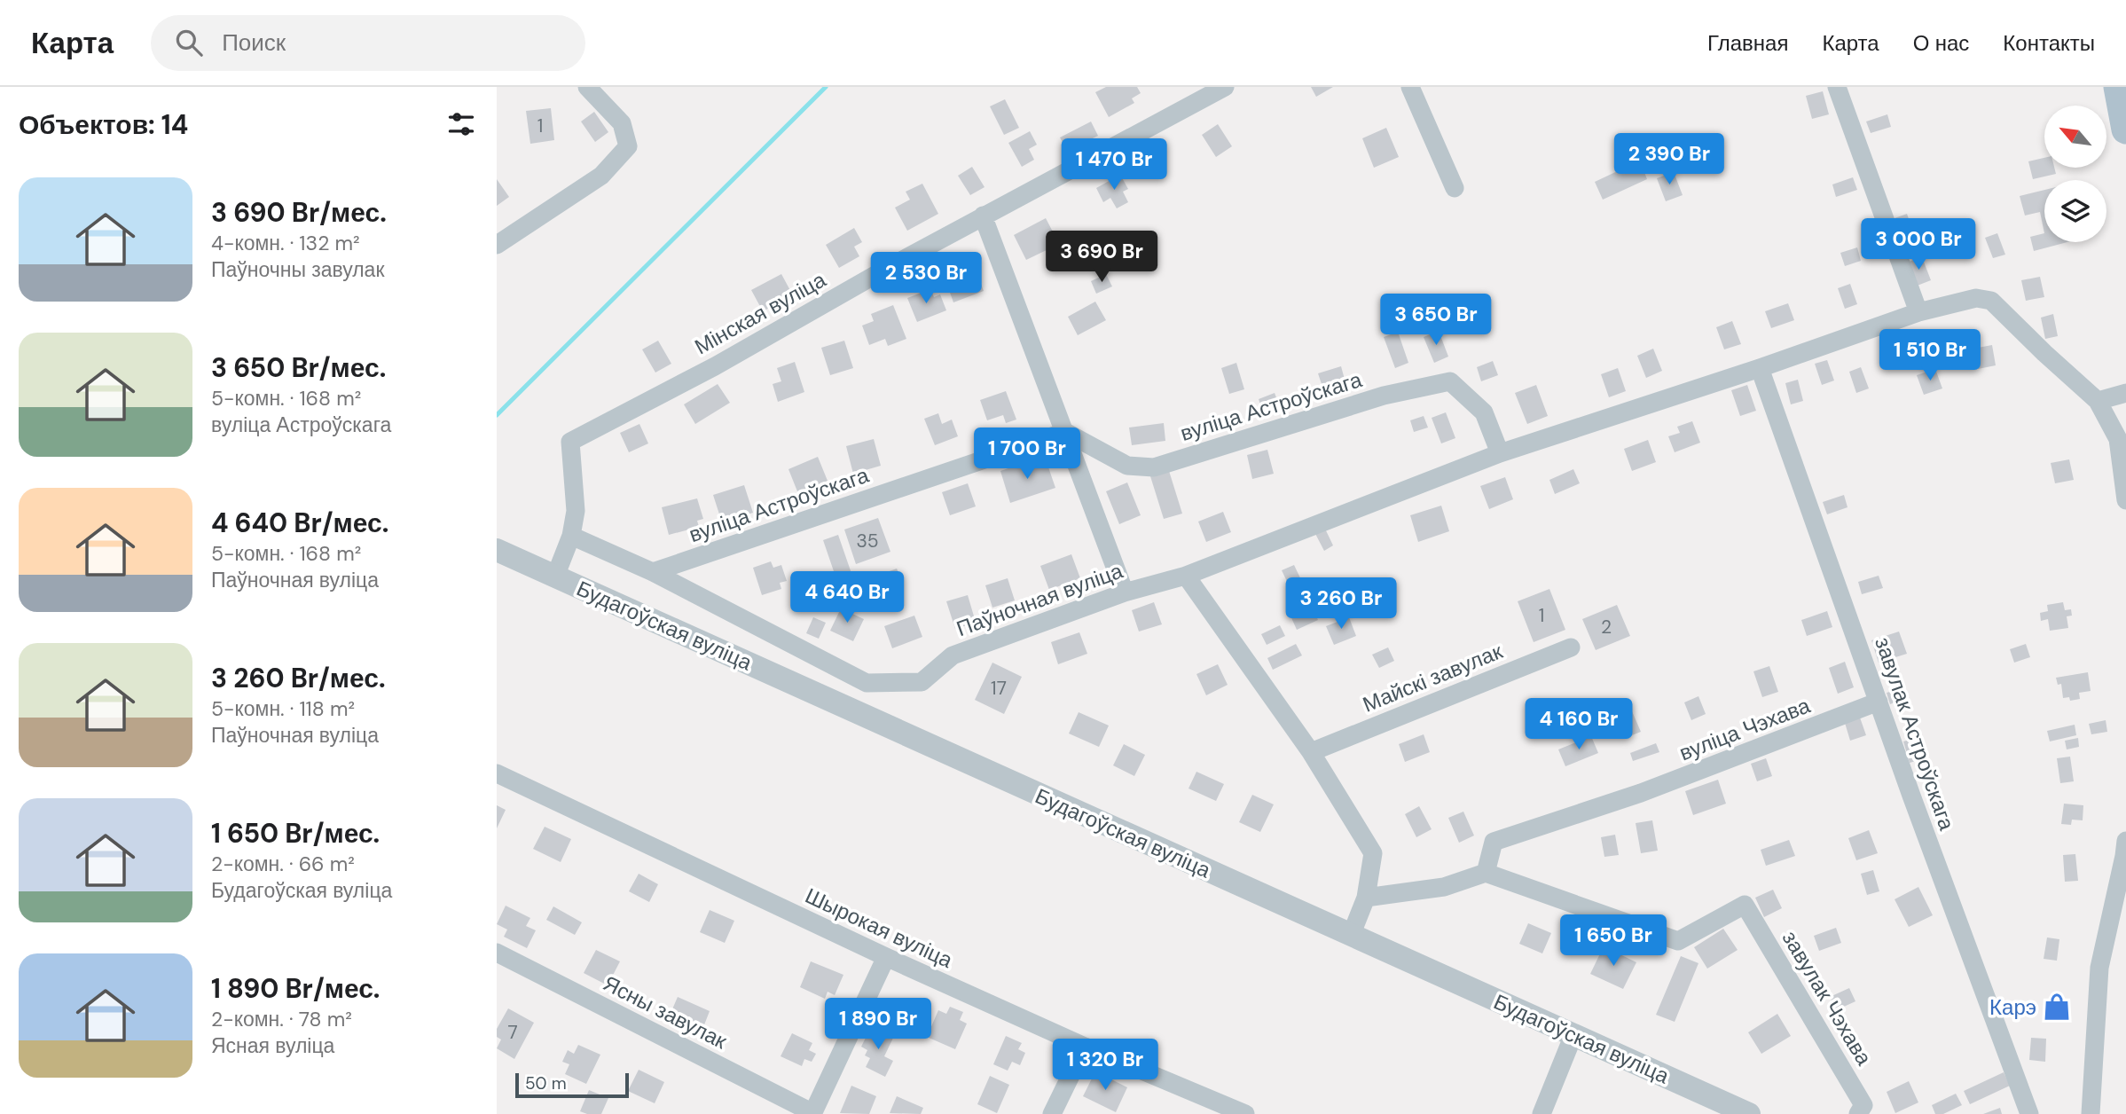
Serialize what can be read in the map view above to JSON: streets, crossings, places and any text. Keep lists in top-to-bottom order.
{
  "streets": {
    "street": [
      "Мінская вуліца",
      "вуліца Астроўскага",
      "Паўночная вуліца",
      "Будагоўская вуліца",
      "Майскі завулак",
      "вуліца Чэхава",
      "завулак Астроўскага",
      "Шырокая вуліца",
      "завулак Чэхава",
      "Ясны завулак"
    ]
  },
  "crossings": [
    ["Мінская вуліца", "Паўночная вуліца"],
    ["Мінская вуліца", "Будагоўская вуліца"],
    ["вуліца Астроўскага", "Паўночная вуліца"],
    ["вуліца Чэхава", "завулак Астроўскага"],
    ["вуліца Чэхава", "завулак Чэхава"]
  ],
  "places": {
    "shop": ["Карэ"]
  },
  "house_numbers": [
    "1",
    "35",
    "1",
    "2",
    "17",
    "7"
  ],
  "scale_bar": "50 m",
  "north": "top left",
  "page": {
    "header": "Карта",
    "search": "Поиск",
    "nav": [
      "Главная",
      "Карта",
      "О нас",
      "Контакты"
    ],
    "heading": "Объектов: 14",
    "price": [
      "2 390 Br",
      "1 470 Br",
      "3 000 Br",
      "3 690 Br",
      "2 530 Br",
      "3 650 Br",
      "1 510 Br",
      "1 700 Br",
      "4 640 Br",
      "3 260 Br",
      "4 160 Br",
      "1 650 Br",
      "1 890 Br",
      "1 320 Br"
    ],
    "list": [
      {
        "name": "3 690 Br/мес.",
        "note": "4-комн. · 132 m² · Паўночны завулак"
      },
      {
        "name": "3 650 Br/мес.",
        "note": "5-комн. · 168 m² · вуліца Астроўскага"
      },
      {
        "name": "4 640 Br/мес.",
        "note": "5-комн. · 168 m² · Паўночная вуліца"
      },
      {
        "name": "3 260 Br/мес.",
        "note": "5-комн. · 118 m² · Паўночная вуліца"
      },
      {
        "name": "1 650 Br/мес.",
        "note": "2-комн. · 66 m² · Будагоўская вуліца"
      },
      {
        "name": "1 890 Br/мес.",
        "note": "2-комн. · 78 m² · Ясная вуліца"
      }
    ],
    "scale": "50 m"
  }
}
